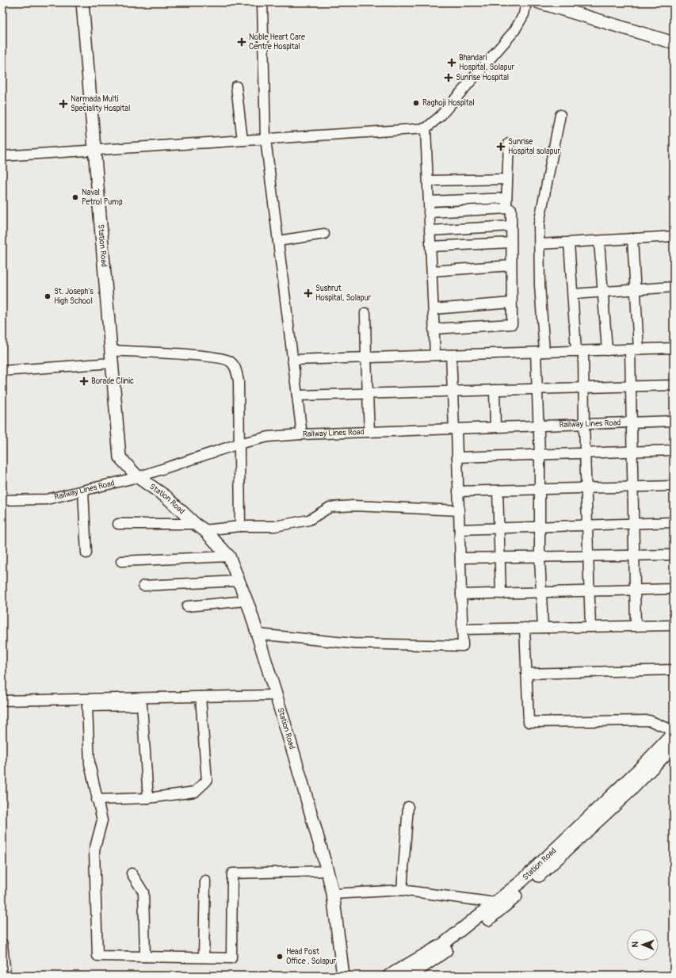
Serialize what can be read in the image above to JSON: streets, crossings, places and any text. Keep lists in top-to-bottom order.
{
  "streets": {
    "main road": ["Station Road"],
    "street": ["Railway Lines Road"]
  },
  "crossings": [
    ["Station Road", "Railway Lines Road"]
  ],
  "places": {
    "health": [
      "Noble Heart Care Centre Hospital",
      "Bhandari Hospital, Solapur",
      "Sunrise Hospital",
      "Narmada Multi Speciality Hospital",
      "Sunrise Hospital solapur",
      "Sushrut Hospital, Solapur",
      "Borade Clinic"
    ],
    "other": [
      "Raghoji Hospital",
      "Naval Petrol Pump",
      "St. Joseph's High School",
      "Head Post Office , Solapur"
    ]
  },
  "north": "left"
}
